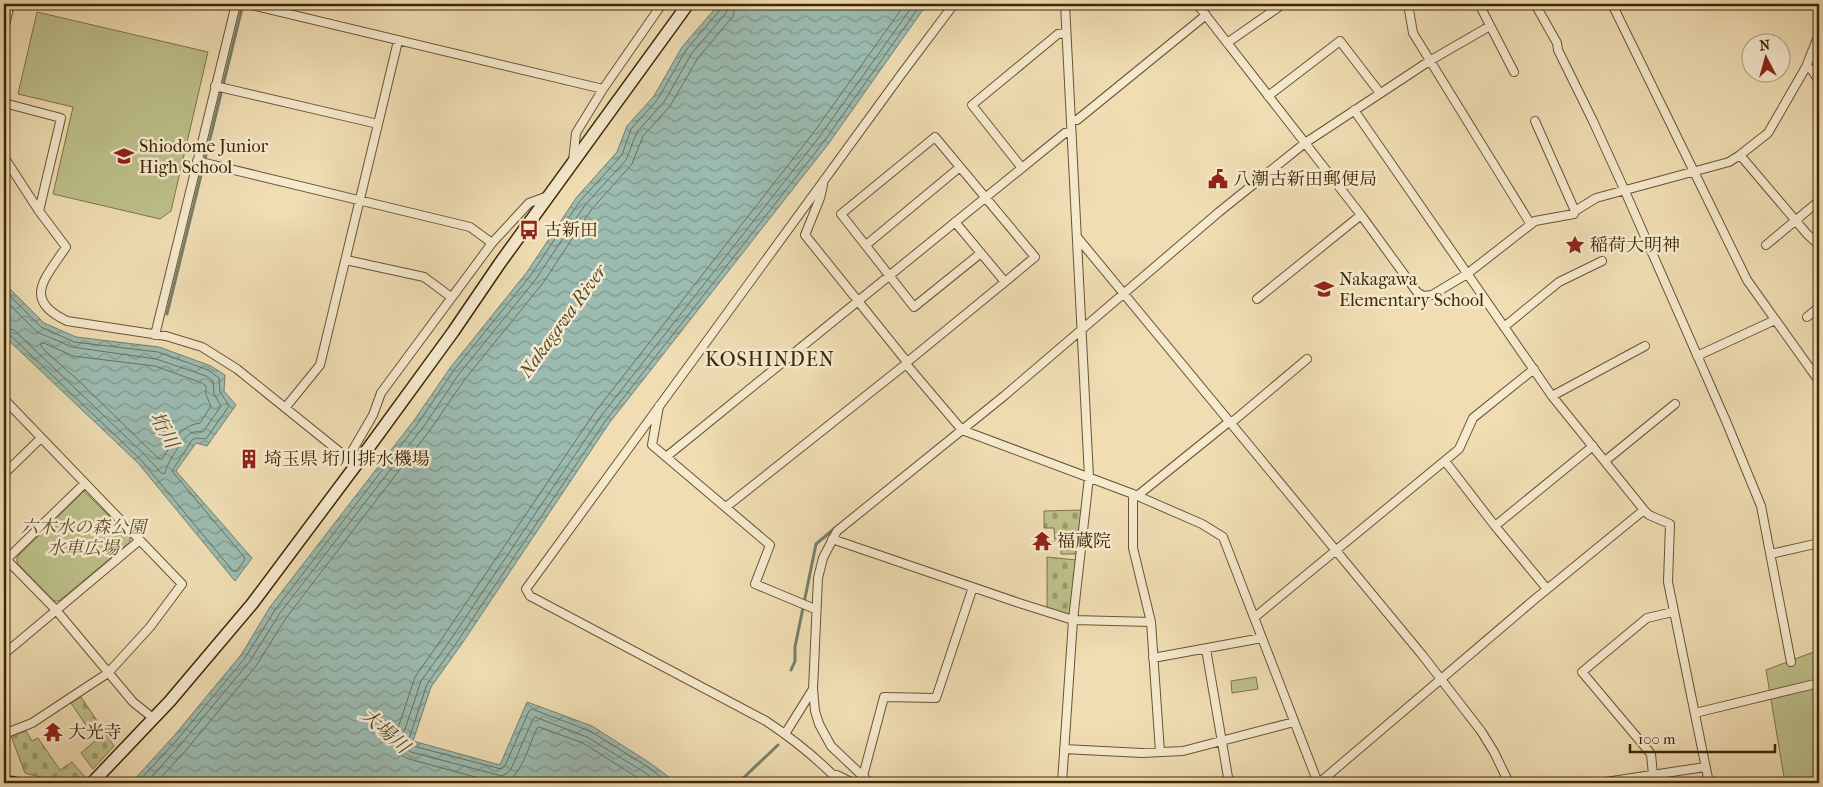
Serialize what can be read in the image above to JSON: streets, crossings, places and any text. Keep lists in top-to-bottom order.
{
  "districts": ["KOSHINDEN"],
  "water": ["Nakagawa River", "垳川", "大場川"],
  "parks": ["六木水の森公園 水車広場"],
  "places": {
    "school or university": ["Shiodome Junior High School", "Nakagawa Elementary School"],
    "public building": ["八潮古新田郵便局"],
    "bus stop": ["古新田"],
    "place": ["稲荷大明神"],
    "building": ["埼玉県 垳川排水機場"],
    "temple": ["福蔵院", "大光寺"]
  },
  "scale_bar": "100 m",
  "north": "top"
}
